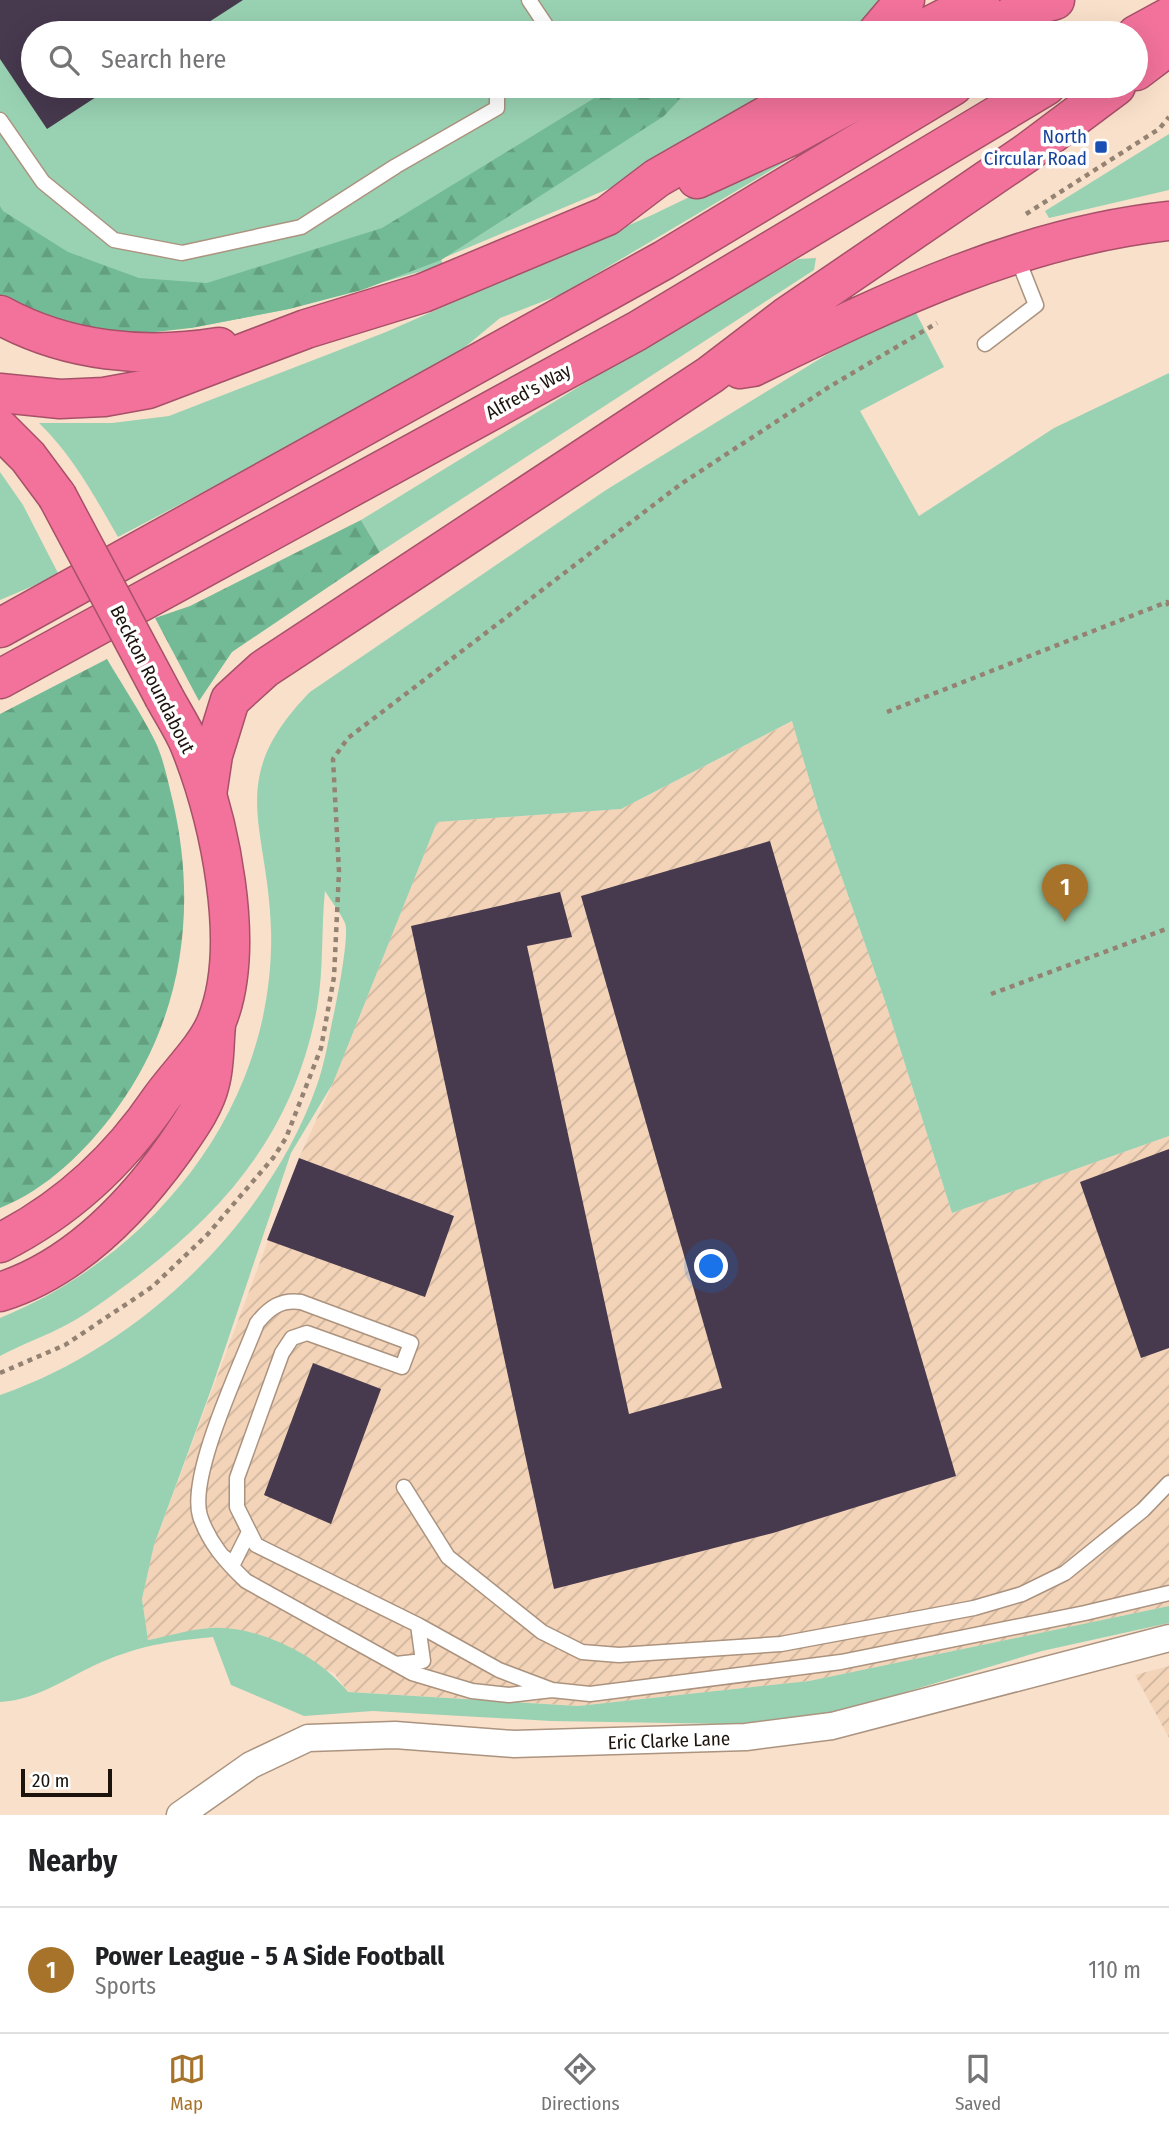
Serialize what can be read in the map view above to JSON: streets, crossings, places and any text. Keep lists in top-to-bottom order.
{
  "streets": {
    "highway": ["Alfred's Way", "Beckton Roundabout"],
    "street": ["Eric Clarke Lane"]
  },
  "places": {
    "transit": ["North Circular Road"]
  },
  "scale_bar": "20 m",
  "page": {
    "search": "Search here",
    "pins": "1",
    "scale": "20 m",
    "heading": "Nearby",
    "list": [
      {
        "mark": "1",
        "name": "Power League - 5 A Side Football",
        "note": "Sports",
        "value": "110 m"
      }
    ],
    "nav": ["Map", "Directions", "Saved"]
  }
}
